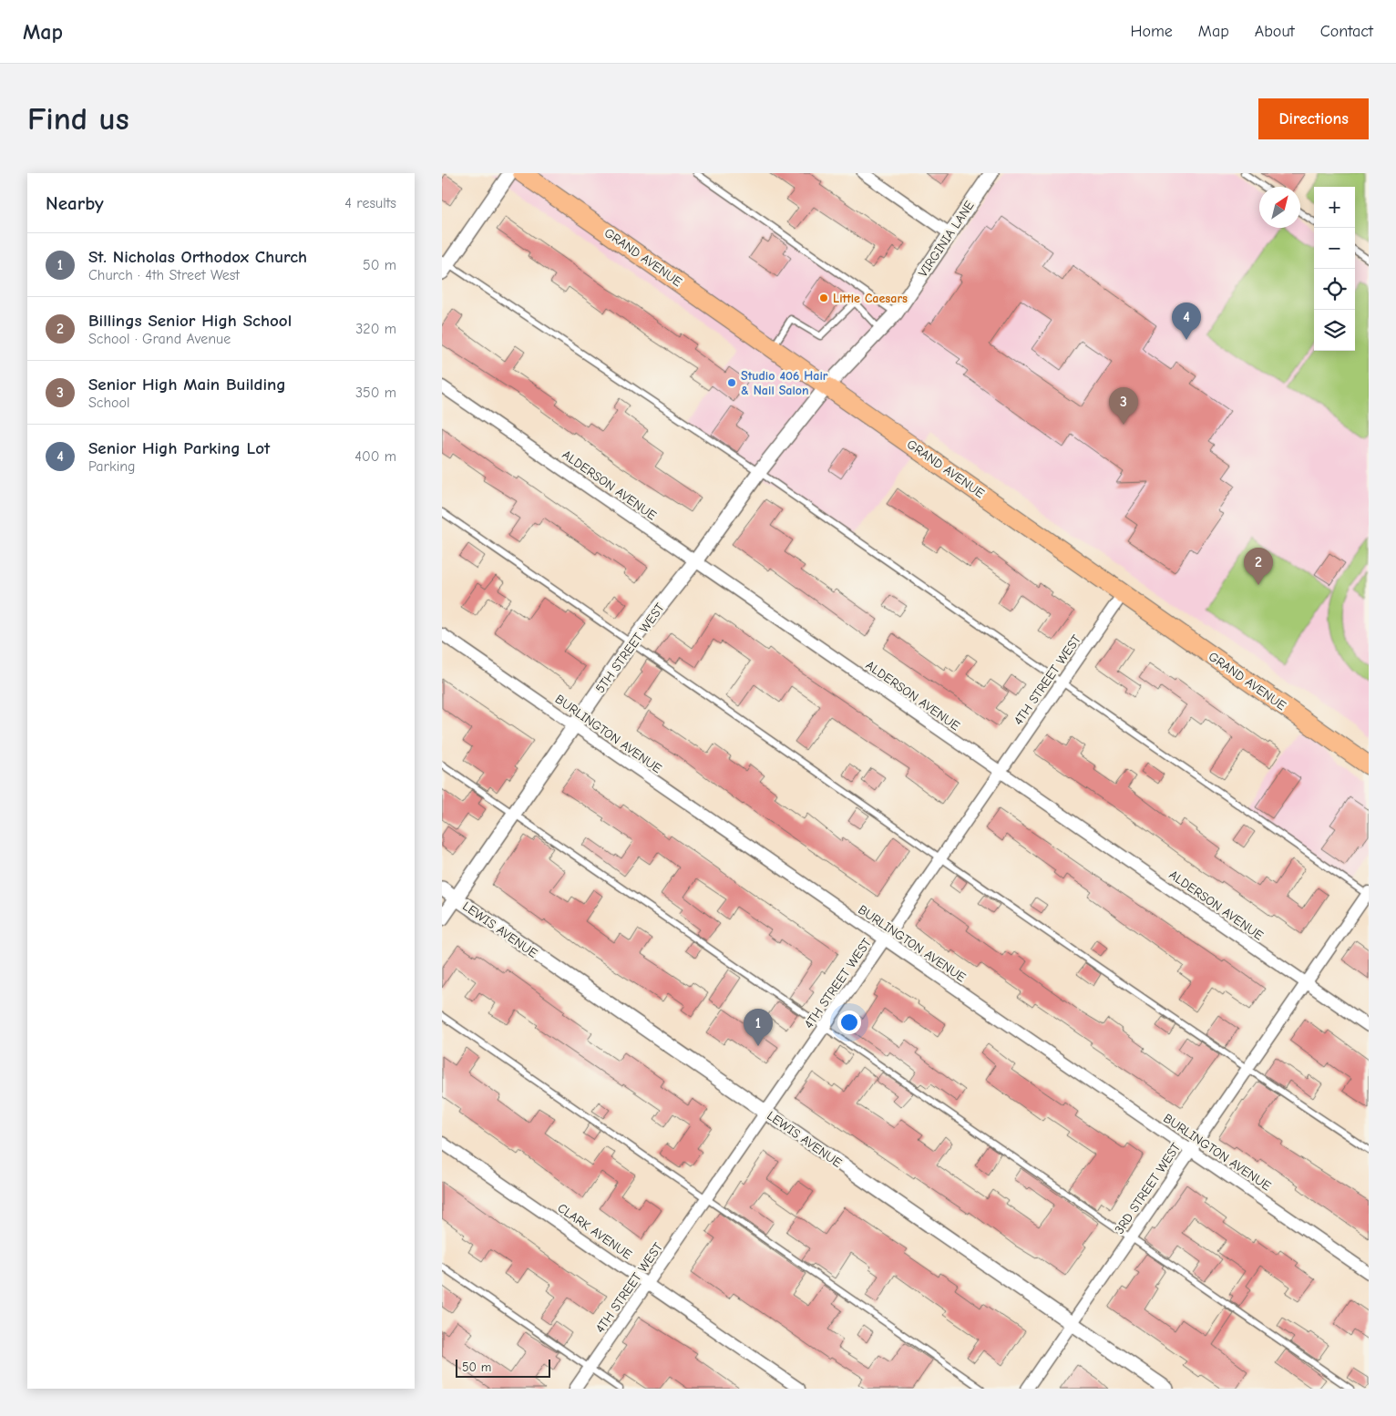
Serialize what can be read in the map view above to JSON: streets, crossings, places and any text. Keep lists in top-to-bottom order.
{
  "streets": {
    "main road": ["GRAND AVENUE"],
    "street": [
      "VIRGINIA LANE",
      "ALDERSON AVENUE",
      "5TH STREET WEST",
      "4TH STREET WEST",
      "BURLINGTON AVENUE",
      "LEWIS AVENUE",
      "3RD STREET WEST",
      "CLARK AVENUE"
    ]
  },
  "crossings": [
    ["VIRGINIA LANE", "GRAND AVENUE"],
    ["VIRGINIA LANE", "5TH STREET WEST"],
    ["GRAND AVENUE", "5TH STREET WEST"],
    ["GRAND AVENUE", "4TH STREET WEST"],
    ["ALDERSON AVENUE", "5TH STREET WEST"],
    ["ALDERSON AVENUE", "4TH STREET WEST"],
    ["ALDERSON AVENUE", "3RD STREET WEST"],
    ["5TH STREET WEST", "BURLINGTON AVENUE"],
    ["5TH STREET WEST", "LEWIS AVENUE"],
    ["4TH STREET WEST", "BURLINGTON AVENUE"],
    ["4TH STREET WEST", "LEWIS AVENUE"],
    ["4TH STREET WEST", "CLARK AVENUE"],
    ["BURLINGTON AVENUE", "3RD STREET WEST"],
    ["LEWIS AVENUE", "3RD STREET WEST"]
  ],
  "places": ["Little Caesars", "Studio 406 Hair & Nail Salon"],
  "scale_bar": "50 m",
  "north": "top right",
  "page": {
    "header": "Map",
    "nav": [
      "Home",
      "Map",
      "About",
      "Contact"
    ],
    "buttons": "Directions",
    "title": "Find us",
    "heading": ["Nearby", "4 results"],
    "map_buttons": ["+", "−"],
    "list": [
      {
        "mark": "1",
        "name": "St. Nicholas Orthodox Church",
        "note": "Church · 4th Street West",
        "value": "50 m"
      },
      {
        "mark": "2",
        "name": "Billings Senior High School",
        "note": "School · Grand Avenue",
        "value": "320 m"
      },
      {
        "mark": "3",
        "name": "Senior High Main Building",
        "note": "School",
        "value": "350 m"
      },
      {
        "mark": "4",
        "name": "Senior High Parking Lot",
        "note": "Parking",
        "value": "400 m"
      }
    ],
    "pins": [
      "4",
      "3",
      "2",
      "1"
    ],
    "scale": "50 m"
  }
}
